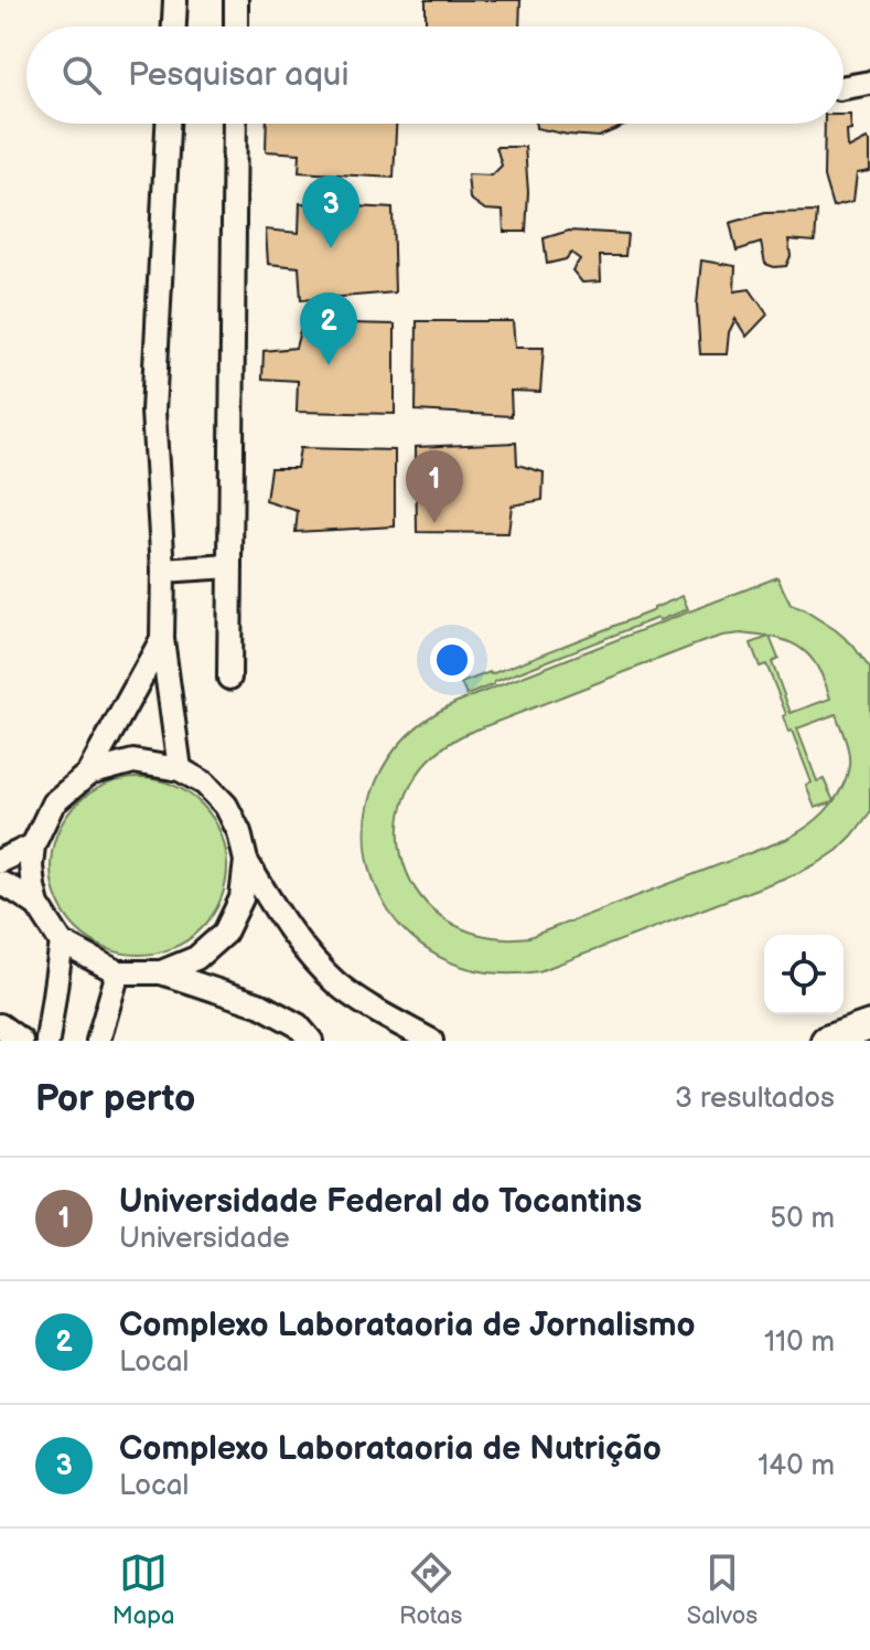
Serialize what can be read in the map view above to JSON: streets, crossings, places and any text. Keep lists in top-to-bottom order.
{
  "page": {
    "search": "Pesquisar aqui",
    "pins": ["3", "2", "1"],
    "heading": ["Por perto", "3 resultados"],
    "list": [
      {
        "mark": "1",
        "name": "Universidade Federal do Tocantins",
        "note": "Universidade",
        "value": "50 m"
      },
      {
        "mark": "2",
        "name": "Complexo Laborataoria de Jornalismo",
        "note": "Local",
        "value": "110 m"
      },
      {
        "mark": "3",
        "name": "Complexo Laborataoria de Nutrição",
        "note": "Local",
        "value": "140 m"
      }
    ],
    "nav": ["Mapa", "Rotas", "Salvos"]
  }
}
